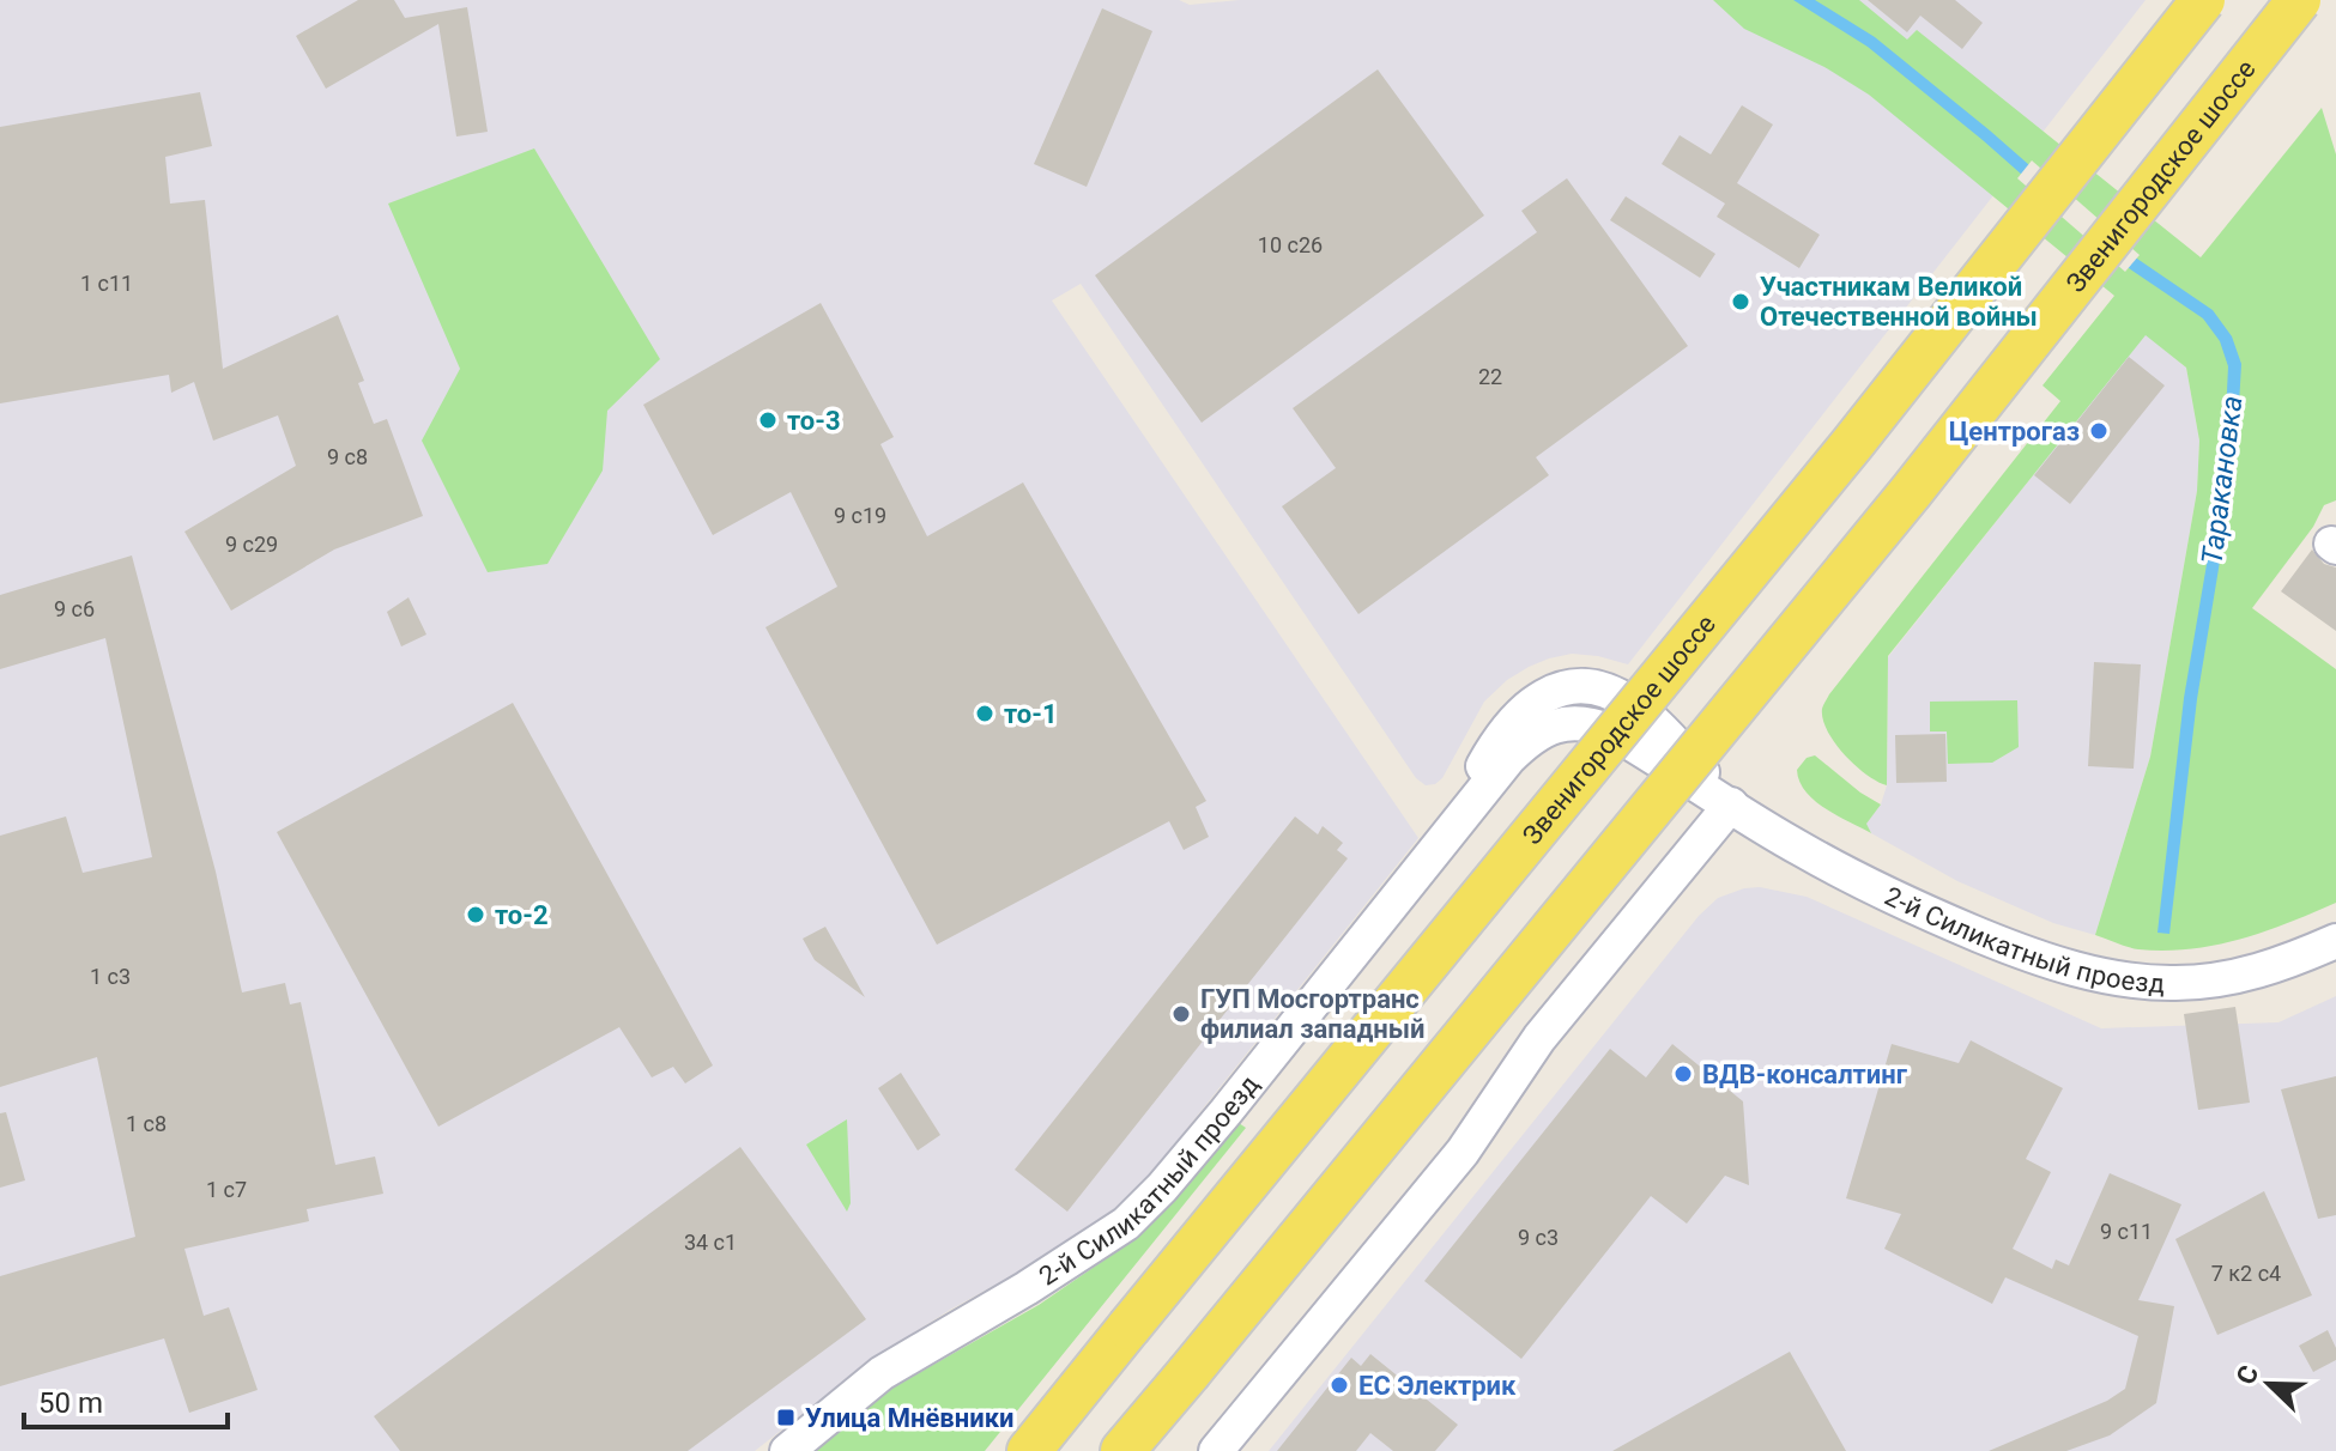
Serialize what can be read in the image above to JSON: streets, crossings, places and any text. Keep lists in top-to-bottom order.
{
  "streets": {
    "main road": ["Звенигородское шоссе"],
    "street": ["2-й Силикатный проезд"]
  },
  "water": ["Таракановка"],
  "places": {
    "other": [
      "Участникам Великой Отечественной войны",
      "то-3",
      "Центрогаз",
      "то-1",
      "то-2",
      "ГУП Мосгортранс филиал западный",
      "ВДВ-консалтинг",
      "ЕС Электрик"
    ],
    "transit": ["Улица Мнёвники"]
  },
  "house_numbers": [
    "10 с26",
    "1 с11",
    "22",
    "9 с8",
    "9 с19",
    "9 с29",
    "9 с6",
    "1 с3",
    "1 с8",
    "1 с7",
    "9 с11",
    "9 с3",
    "34 с1",
    "7 к2 с4"
  ],
  "scale_bar": "50 m",
  "north": "top left"
}
